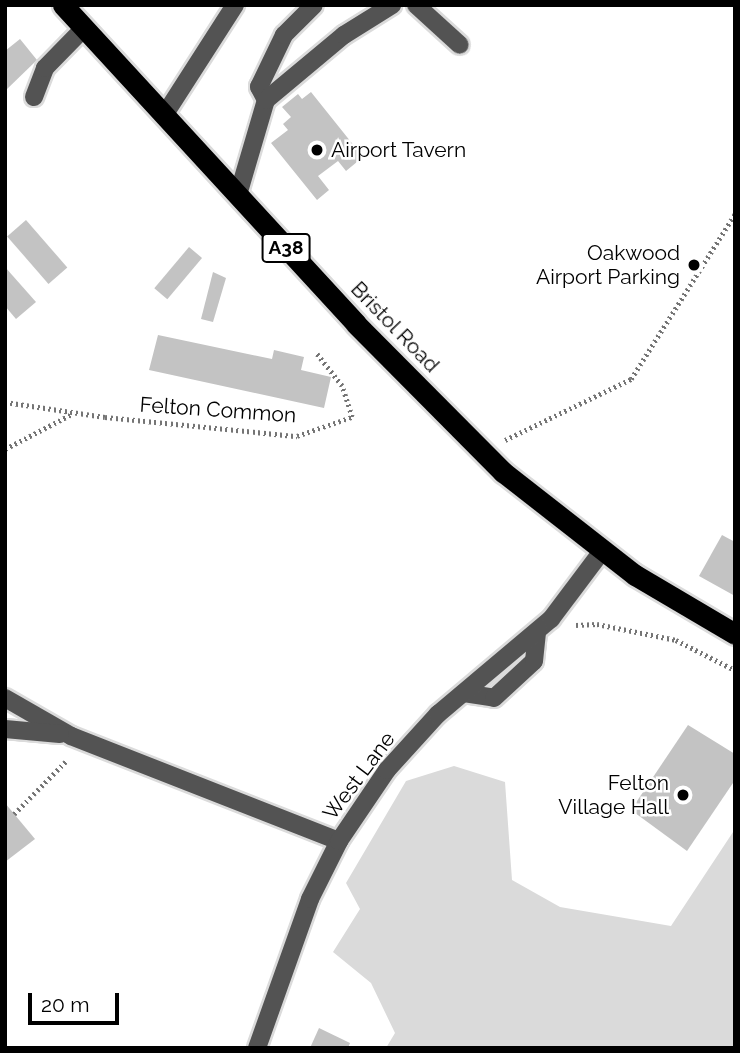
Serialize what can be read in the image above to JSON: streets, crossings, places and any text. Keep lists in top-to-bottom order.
{
  "streets": {
    "highway": ["A38", "Bristol Road"],
    "street": ["West Lane"],
    "path": ["Felton Common"]
  },
  "crossings": [
    ["Bristol Road", "West Lane"]
  ],
  "places": ["Airport Tavern", "Oakwood Airport Parking", "Felton Village Hall"],
  "scale_bar": "20 m"
}
